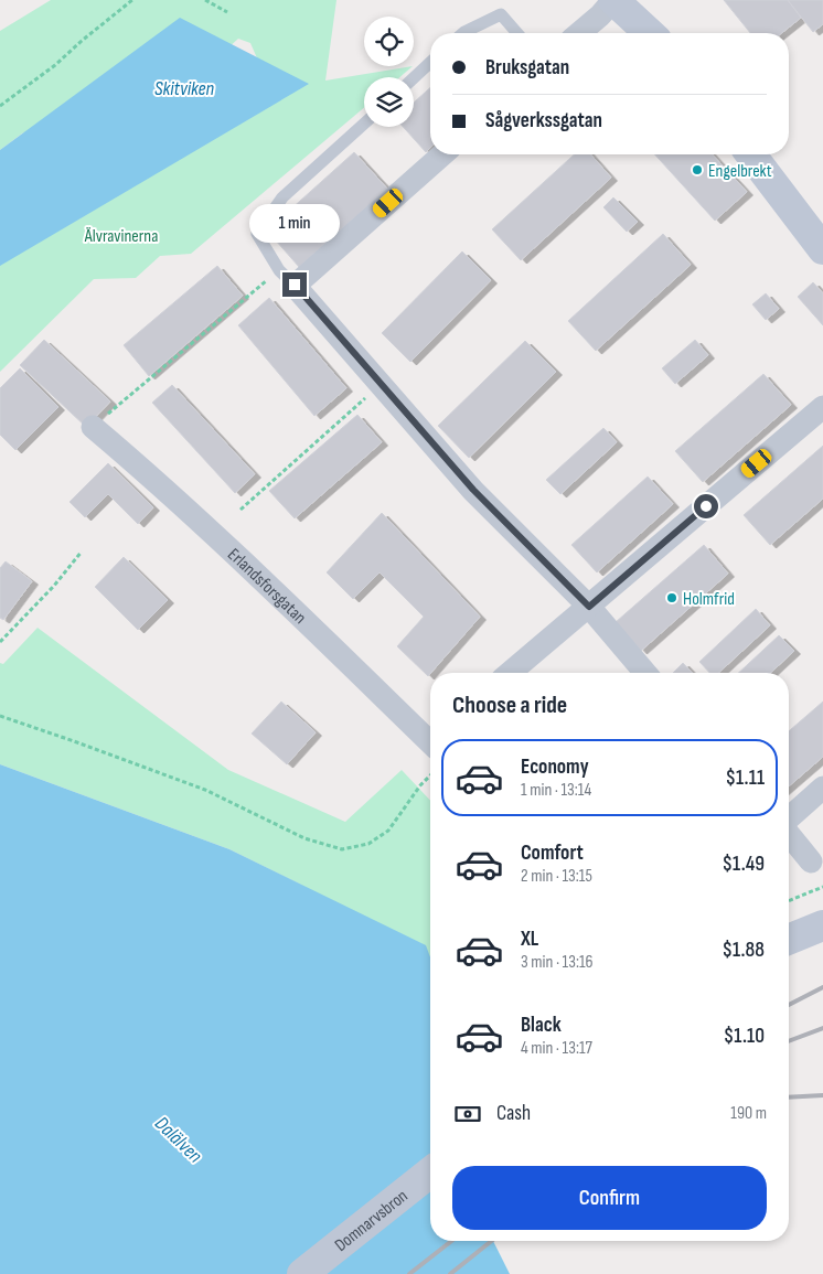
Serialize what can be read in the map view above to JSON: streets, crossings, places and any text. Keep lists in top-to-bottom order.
{
  "streets": {
    "street": ["Erlandsforsgatan", "Domnarvsbron"]
  },
  "water": ["Skitviken", "Dalälven"],
  "parks": ["Älvravinerna"],
  "places": ["Engelbrekt", "Holmfrid"],
  "page": {
    "banner": ["Bruksgatan", "Sågverkssgatan"],
    "bubble": "1 min",
    "heading": "Choose a ride",
    "list": [
      {
        "name": "Economy",
        "note": "1 min · 13:14",
        "value": "$1.11"
      },
      {
        "name": "Comfort",
        "note": "2 min · 13:15",
        "value": "$1.49"
      },
      {
        "name": "XL",
        "note": "3 min · 13:16",
        "value": "$1.88"
      },
      {
        "name": "Black",
        "note": "4 min · 13:17",
        "value": "$1.10"
      }
    ],
    "pay": ["Cash", "190 m"],
    "buttons": "Confirm"
  }
}
